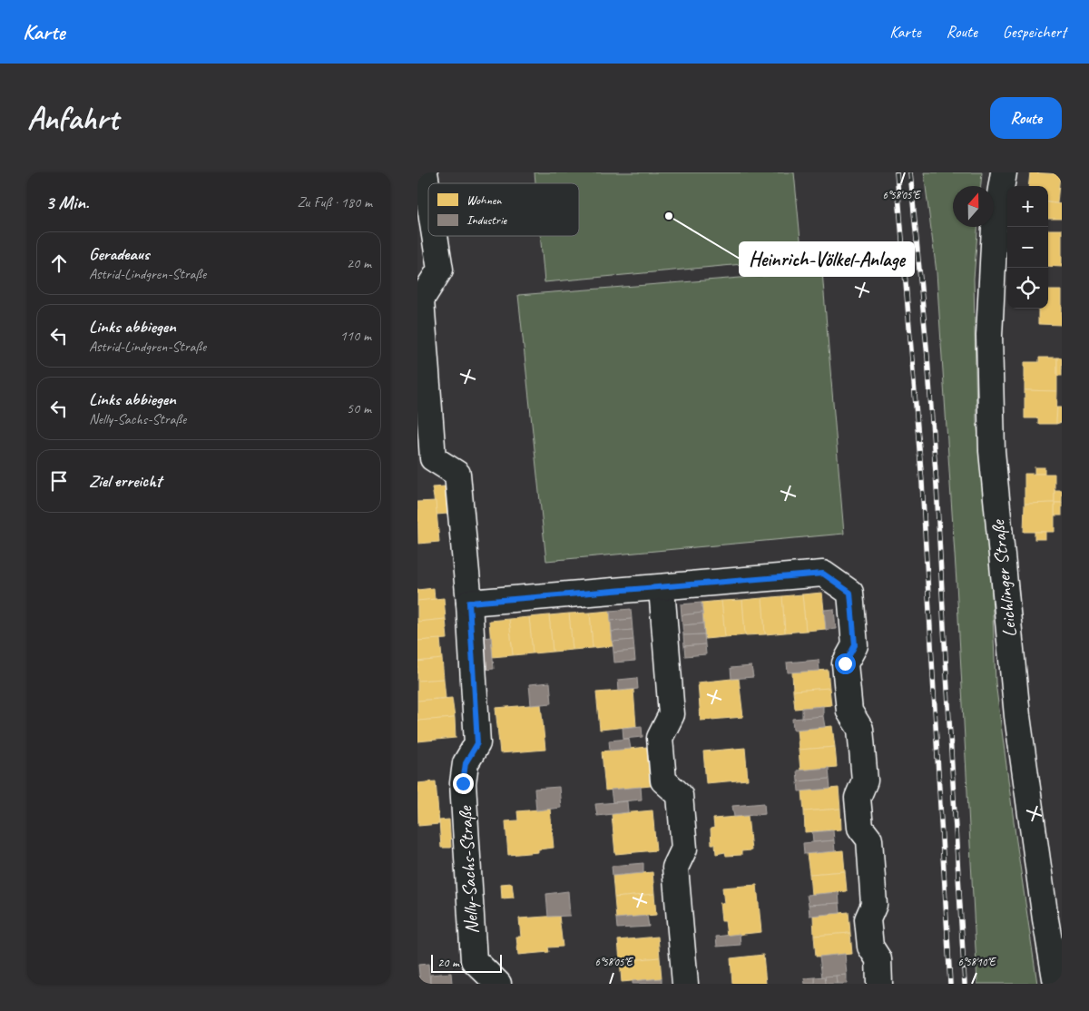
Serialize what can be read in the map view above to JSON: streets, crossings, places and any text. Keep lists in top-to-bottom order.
{
  "streets": {
    "street": ["Leichlinger Straße", "Nelly-Sachs-Straße"]
  },
  "places": ["Heinrich-Völkel-Anlage"],
  "legend": ["Wohnen", "Industrie"],
  "scale_bar": "20 m",
  "north": "top",
  "page": {
    "header": "Karte",
    "nav": ["Karte", "Route", "Gespeichert"],
    "buttons": "Route",
    "title": "Anfahrt",
    "heading": ["3 Min.", "Zu Fuß · 180 m"],
    "map_buttons": ["+", "−"],
    "list": [
      ["Geradeaus", "Astrid-Lindgren-Straße", "20 m"],
      ["Links abbiegen", "Astrid-Lindgren-Straße", "110 m"],
      ["Links abbiegen", "Nelly-Sachs-Straße", "50 m"],
      "Ziel erreicht"
    ],
    "scale": "20 m"
  },
  "coordinates": ["6°58'05\"E", "6°58'10\"E"]
}
